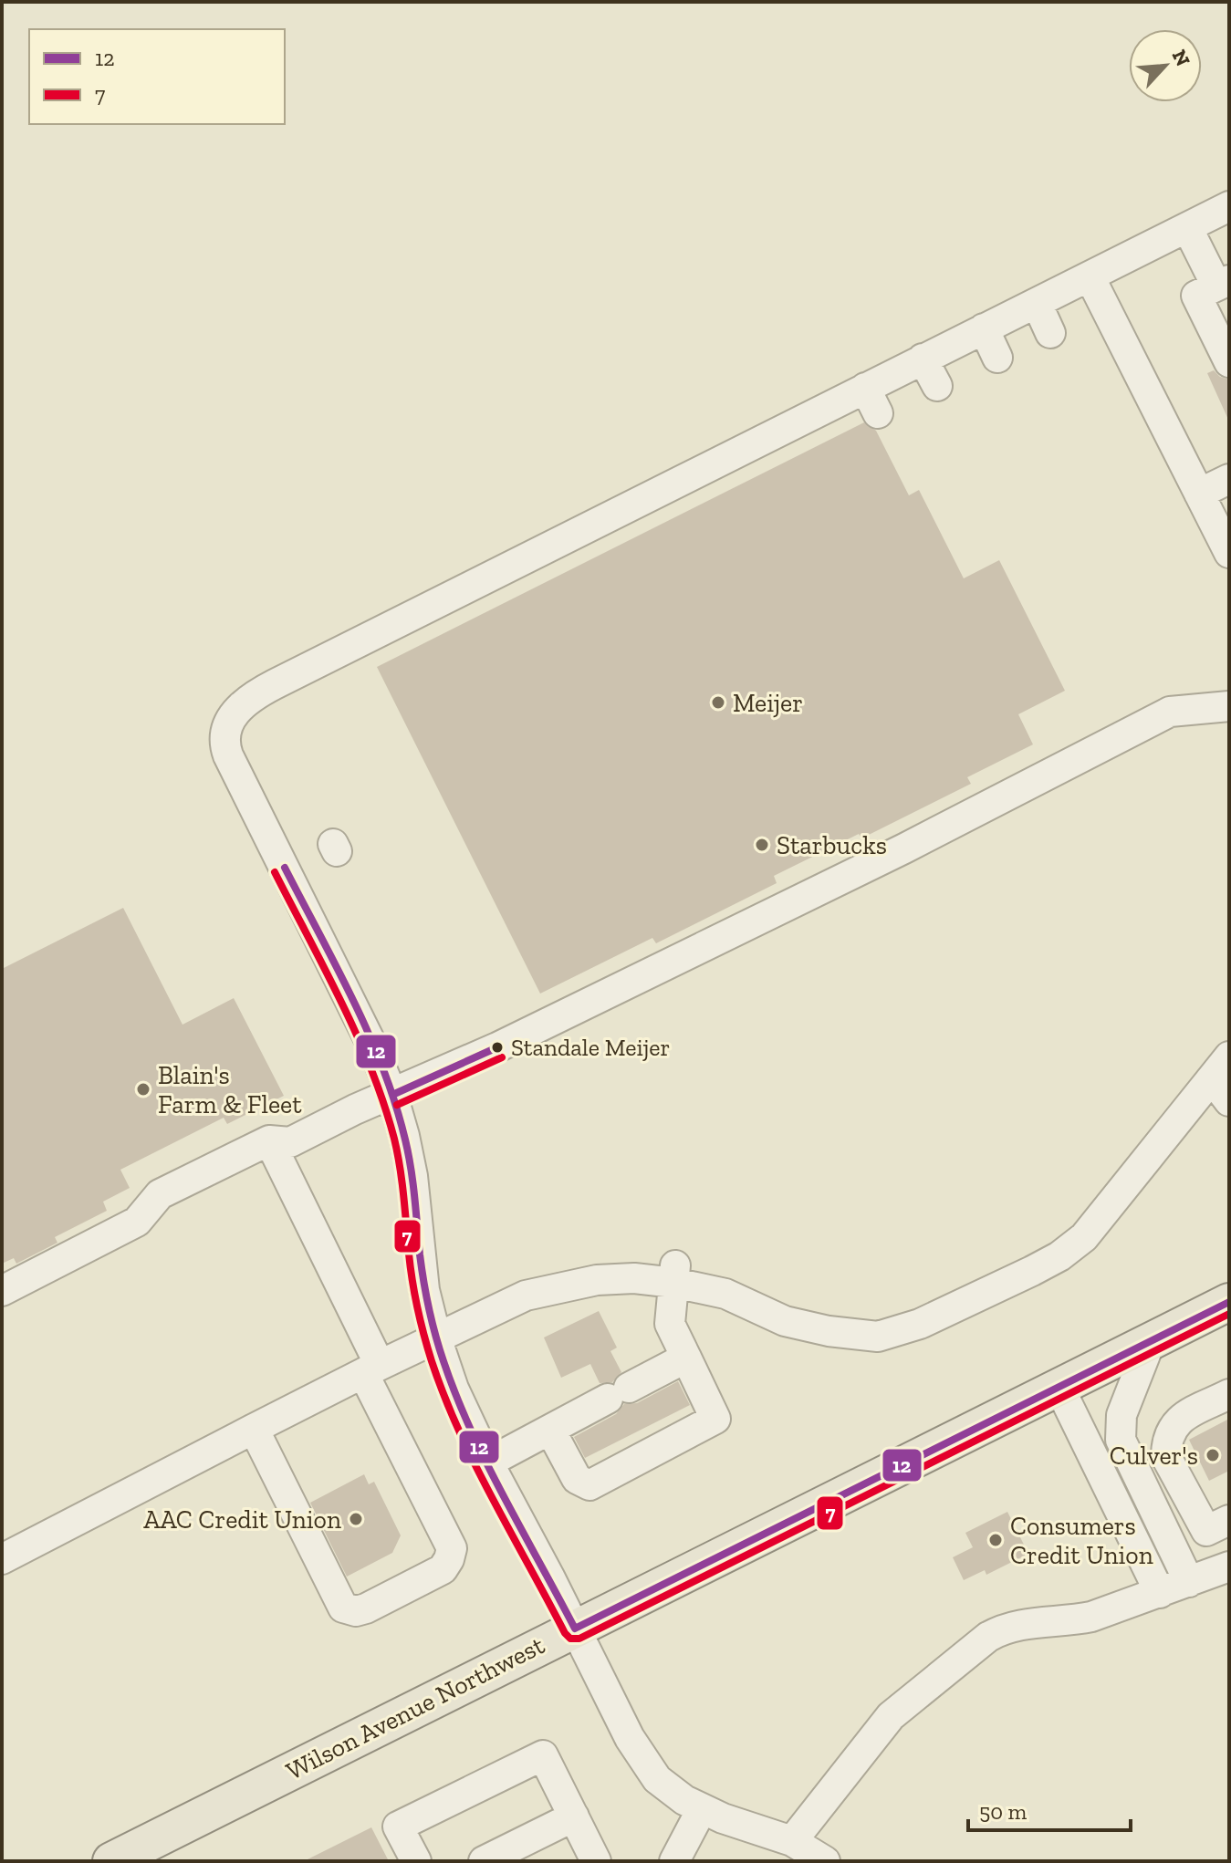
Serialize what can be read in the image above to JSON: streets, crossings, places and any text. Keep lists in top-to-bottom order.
{
  "streets": {
    "main road": ["Wilson Avenue Northwest"]
  },
  "places": [
    "Meijer",
    "Starbucks",
    "Standale Meijer",
    "Blain's Farm & Fleet",
    "Culver's",
    "AAC Credit Union",
    "Consumers Credit Union"
  ],
  "lines": ["transit line 12", "transit line 7"],
  "legend": ["12", "7"],
  "scale_bar": "50 m",
  "north": "top right"
}
